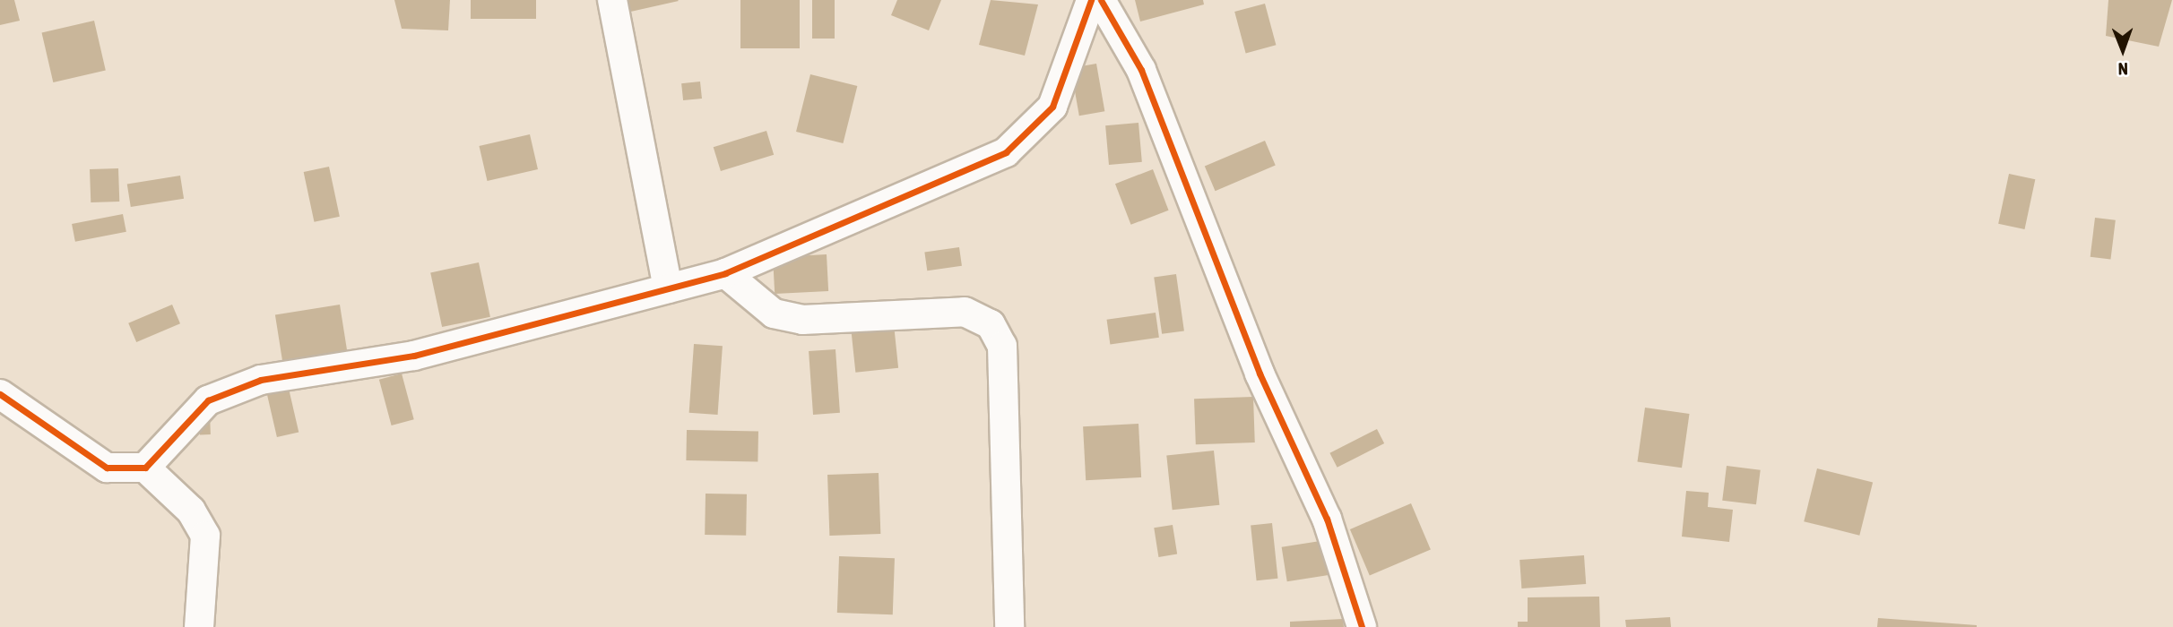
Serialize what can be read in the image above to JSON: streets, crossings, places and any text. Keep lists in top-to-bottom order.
{
  "north": "bottom"
}
